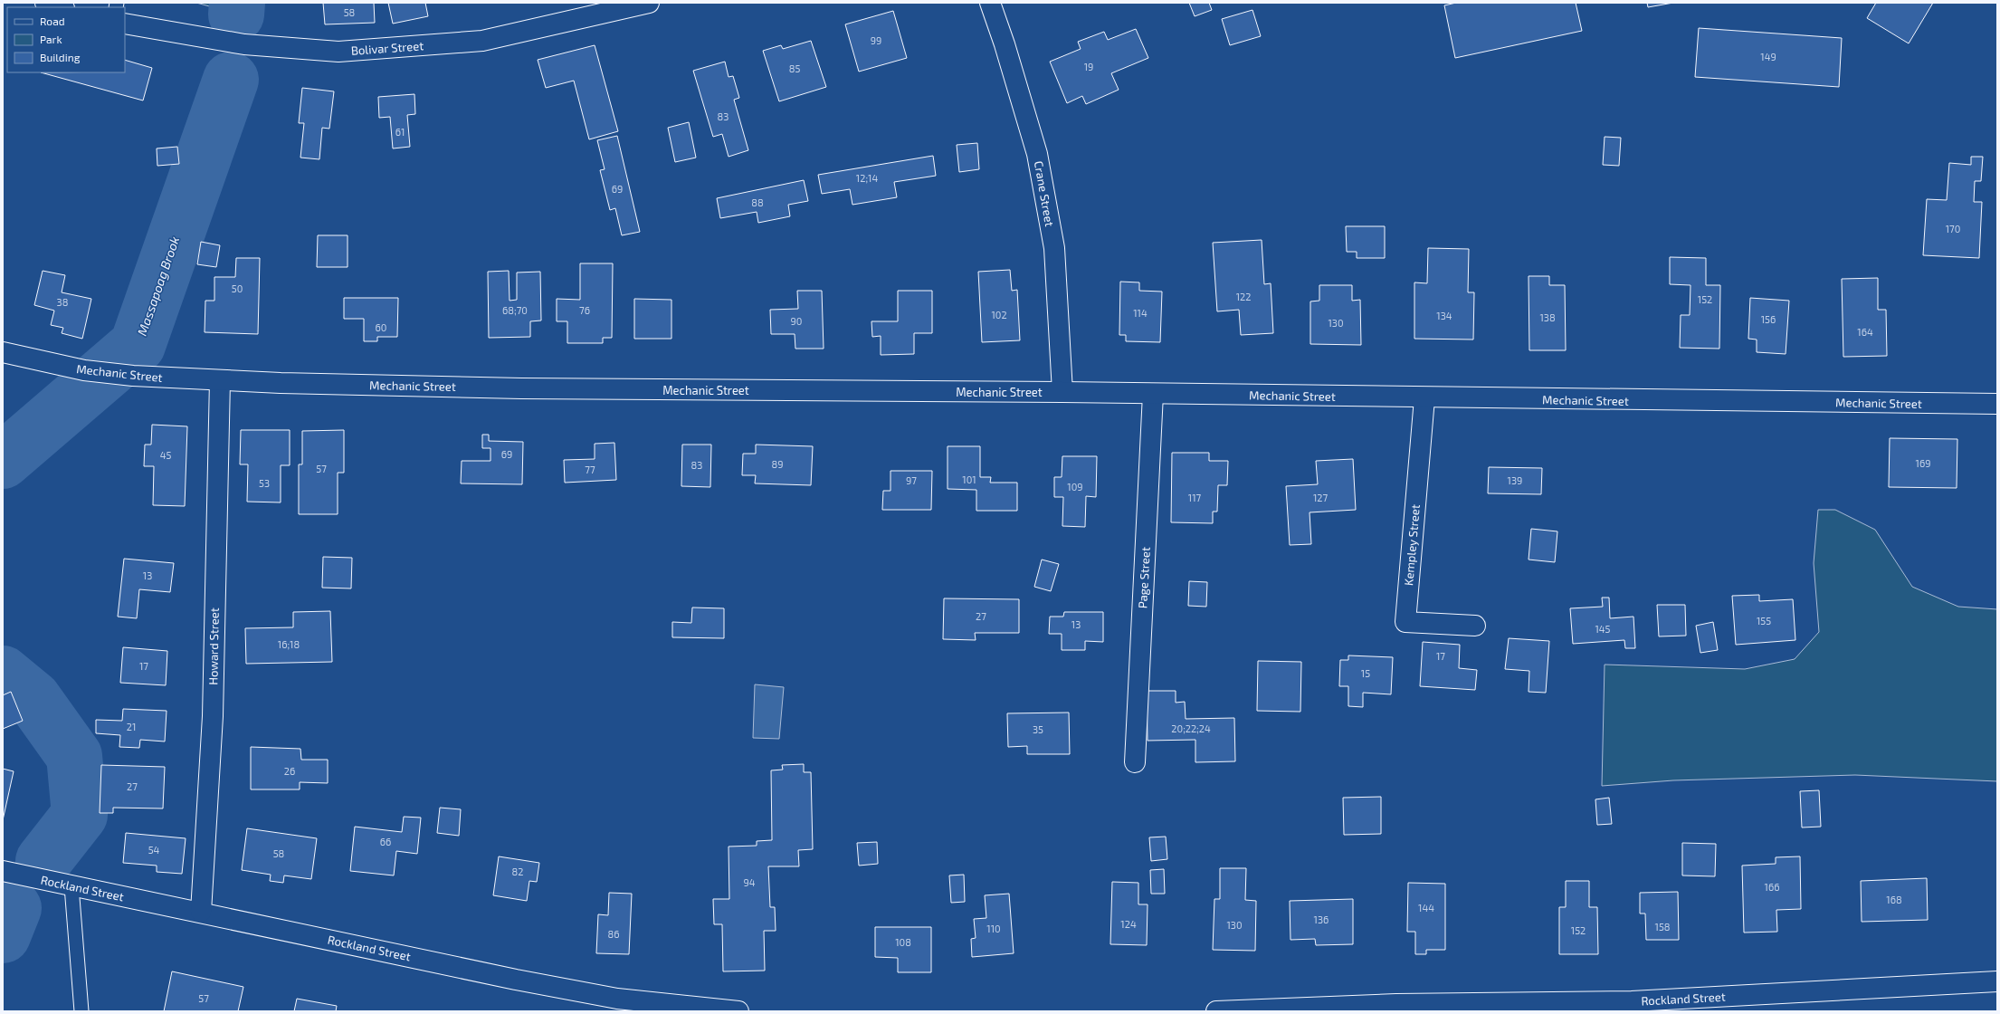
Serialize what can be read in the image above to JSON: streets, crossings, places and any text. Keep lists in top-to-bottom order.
{
  "streets": {
    "street": [
      "Bolivar Street",
      "Crane Street",
      "Mechanic Street",
      "Kempley Street",
      "Page Street",
      "Howard Street",
      "Rockland Street"
    ]
  },
  "crossings": [
    ["Crane Street", "Mechanic Street"],
    ["Mechanic Street", "Kempley Street"],
    ["Mechanic Street", "Page Street"],
    ["Mechanic Street", "Howard Street"],
    ["Howard Street", "Rockland Street"]
  ],
  "water": ["Massapoag Brook"],
  "house_numbers": [
    "58",
    "99",
    "149",
    "19",
    "85",
    "83",
    "61",
    "12;14",
    "69",
    "88",
    "170",
    "50",
    "122",
    "152",
    "38",
    "68;70",
    "76",
    "114",
    "102",
    "134",
    "138",
    "156",
    "90",
    "130",
    "60",
    "164",
    "69",
    "45",
    "169",
    "89",
    "83",
    "57",
    "77",
    "101",
    "97",
    "139",
    "53",
    "109",
    "117",
    "127",
    "13",
    "27",
    "155",
    "13",
    "145",
    "16;18",
    "17",
    "17",
    "15",
    "21",
    "20;22;24",
    "35",
    "26",
    "27",
    "66",
    "54",
    "58",
    "82",
    "94",
    "166",
    "168",
    "144",
    "136",
    "124",
    "130",
    "158",
    "110",
    "152",
    "86",
    "108",
    "57"
  ],
  "legend": ["Road", "Park", "Building"]
}
